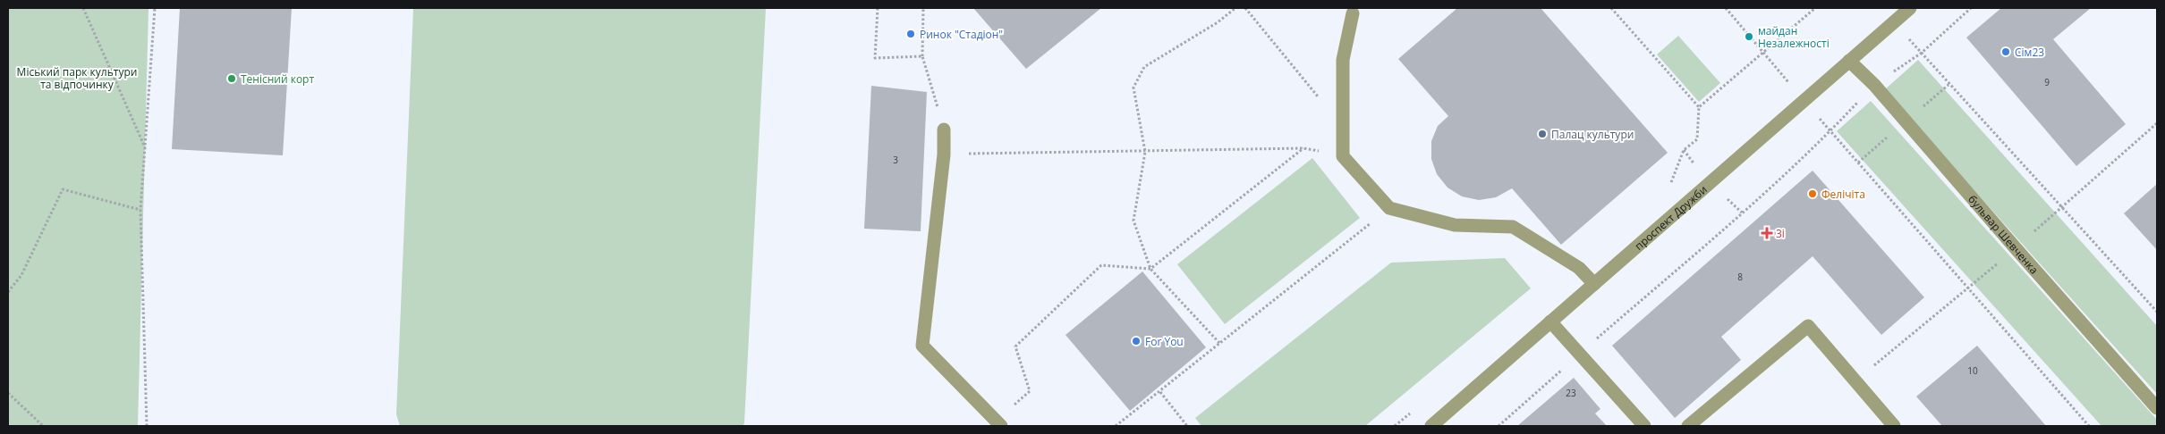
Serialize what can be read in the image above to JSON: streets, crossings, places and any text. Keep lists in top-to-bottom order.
{
  "streets": {
    "street": ["проспект Дружби", "бульвар Шевченка"]
  },
  "crossings": [
    ["проспект Дружби", "бульвар Шевченка"]
  ],
  "parks": ["Міський парк культури та відпочинку"],
  "places": {
    "other": [
      "Ринок \"Стадіон\"",
      "майдан Незалежності",
      "Сім23",
      "Тенісний корт",
      "Палац культури",
      "Фелічіта",
      "For You"
    ],
    "health": ["3і"]
  },
  "house_numbers": [
    "9",
    "3",
    "8",
    "10",
    "23"
  ]
}
